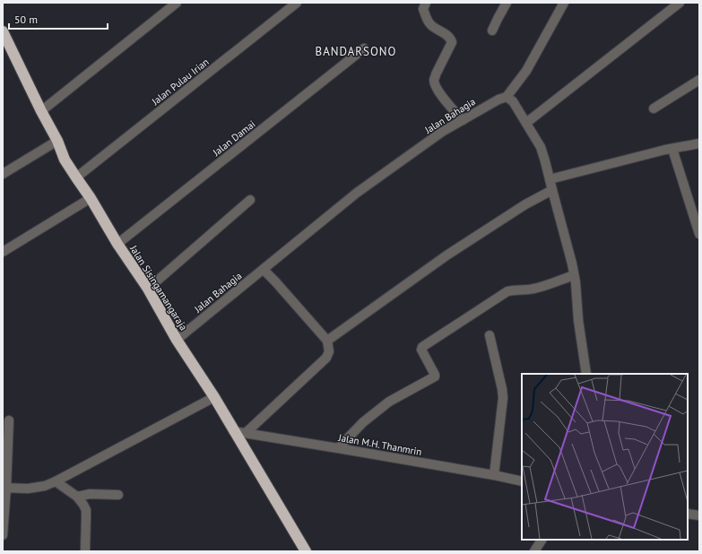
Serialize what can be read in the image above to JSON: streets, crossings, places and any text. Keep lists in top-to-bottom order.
{
  "streets": {
    "highway": ["Jalan Sisingamangaraja"],
    "street": [
      "Jalan Pulau Irian",
      "Jalan Bahagia",
      "Jalan Damai",
      "Jalan M.H. Thanmrin"
    ]
  },
  "crossings": [
    ["Jalan Pulau Irian", "Jalan Sisingamangaraja"],
    ["Jalan Bahagia", "Jalan Sisingamangaraja"],
    ["Jalan Damai", "Jalan Sisingamangaraja"],
    ["Jalan Sisingamangaraja", "Jalan M.H. Thanmrin"]
  ],
  "districts": ["BANDARSONO"],
  "scale_bar": "50 m"
}
